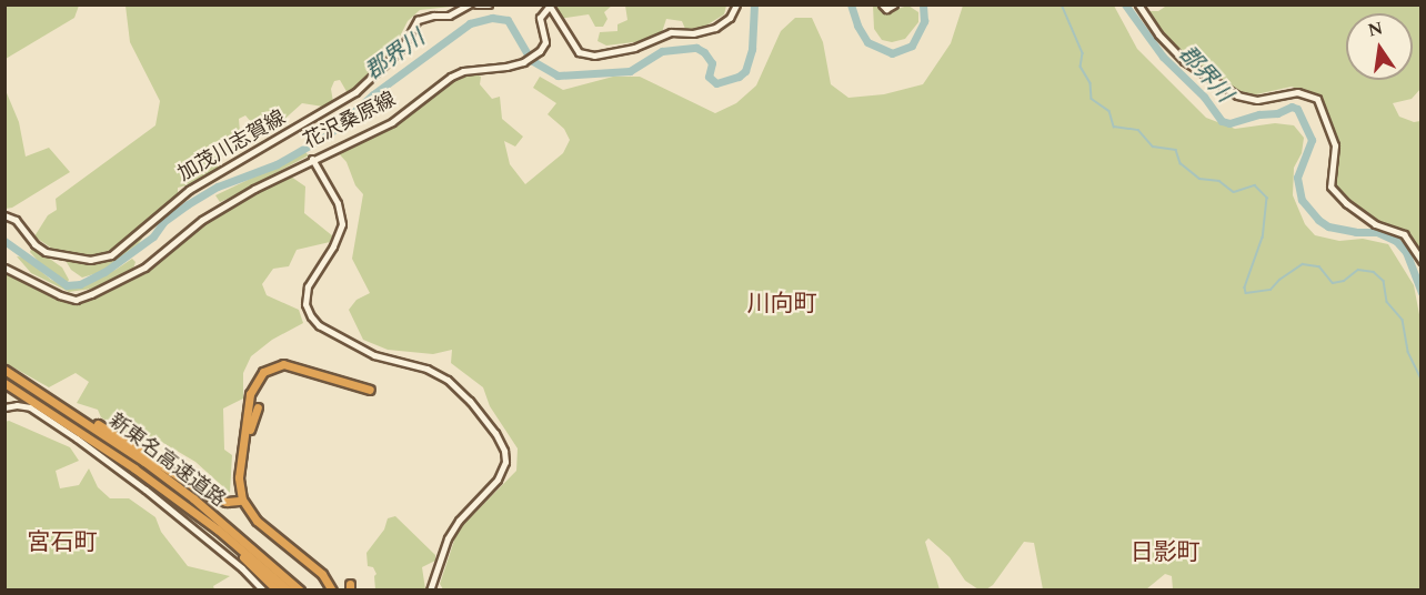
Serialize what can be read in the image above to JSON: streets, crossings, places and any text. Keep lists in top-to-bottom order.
{
  "streets": {
    "highway": ["新東名高速道路"],
    "main road": ["花沢桑原線", "加茂川志賀線"]
  },
  "districts": ["川向町", "宮石町", "日影町"],
  "water": ["郡界川"],
  "north": "top"
}
